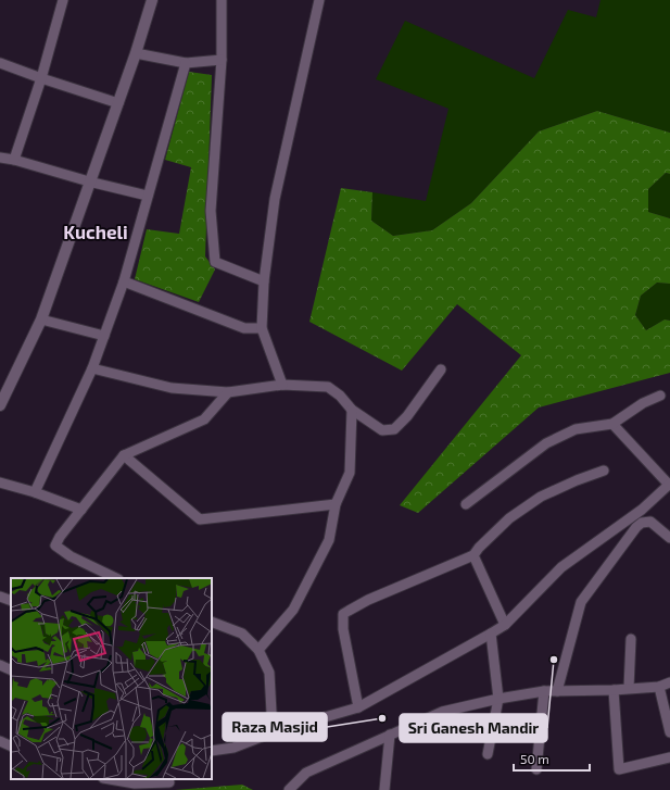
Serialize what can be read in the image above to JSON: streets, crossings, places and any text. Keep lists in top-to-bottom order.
{
  "districts": ["Kucheli"],
  "places": ["Sri Ganesh Mandir", "Raza Masjid"],
  "scale_bar": "50 m"
}
